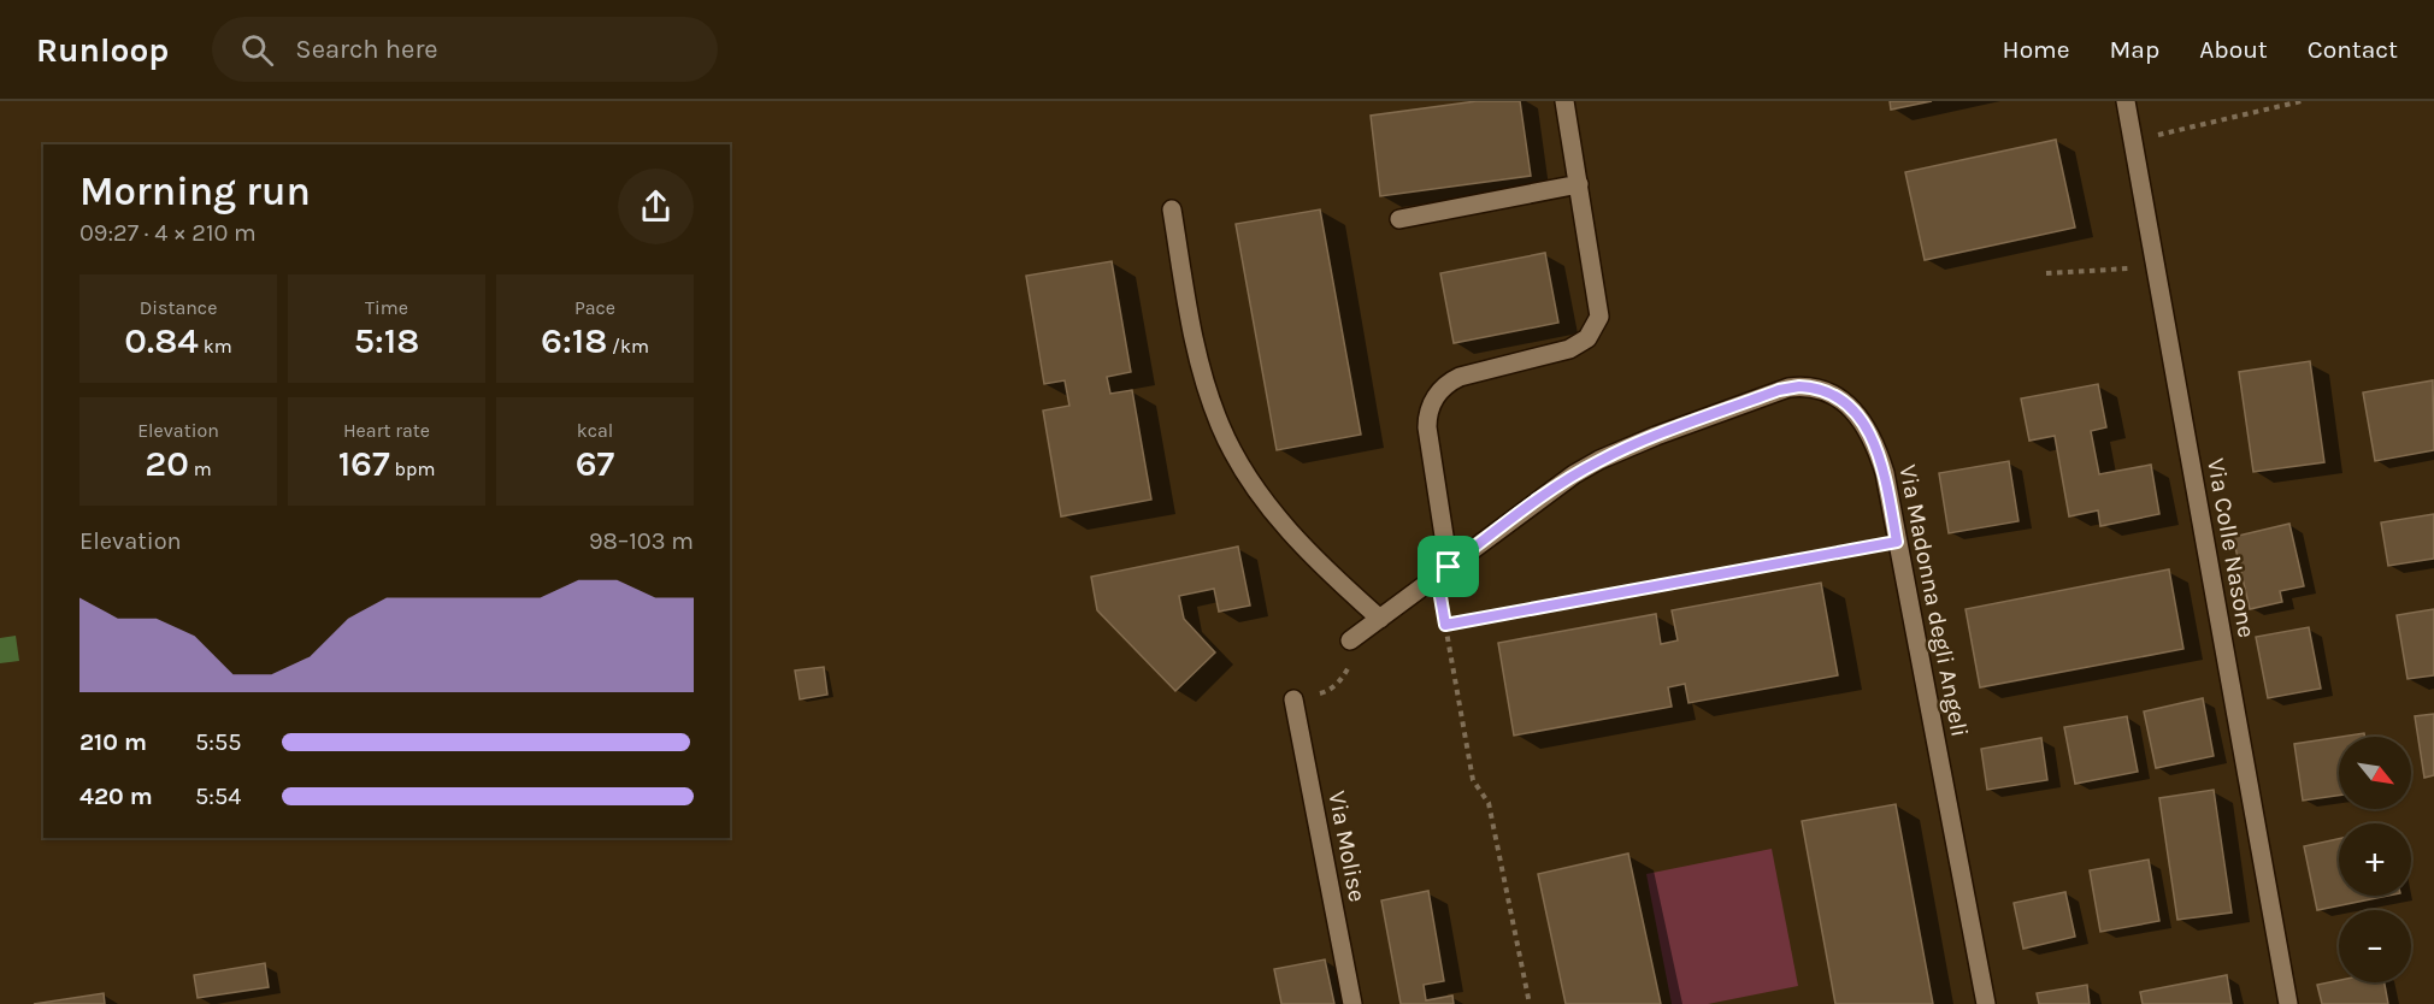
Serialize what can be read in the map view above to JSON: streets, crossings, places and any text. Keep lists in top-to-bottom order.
{
  "streets": {
    "street": ["Via Colle Nasone", "Via Madonna degli Angeli", "Via Molise"]
  },
  "north": "bottom right",
  "page": {
    "header": "Runloop",
    "search": "Search here",
    "nav": [
      "Home",
      "Map",
      "About",
      "Contact"
    ],
    "heading": ["Morning run", "09:27 · 4 × 210 m"],
    "stats": [
      ["Distance", "0.84 km"],
      ["Time", "5:18"],
      ["Pace", "6:18 /km"],
      ["Elevation", "20 m"],
      ["Heart rate", "167 bpm"],
      ["kcal", "67"]
    ],
    "chart": ["Elevation", "98–103 m"],
    "list": [
      {
        "name": "210 m",
        "note": "5:55"
      },
      {
        "name": "420 m",
        "note": "5:54"
      }
    ],
    "map_buttons": ["+", "−"]
  }
}
